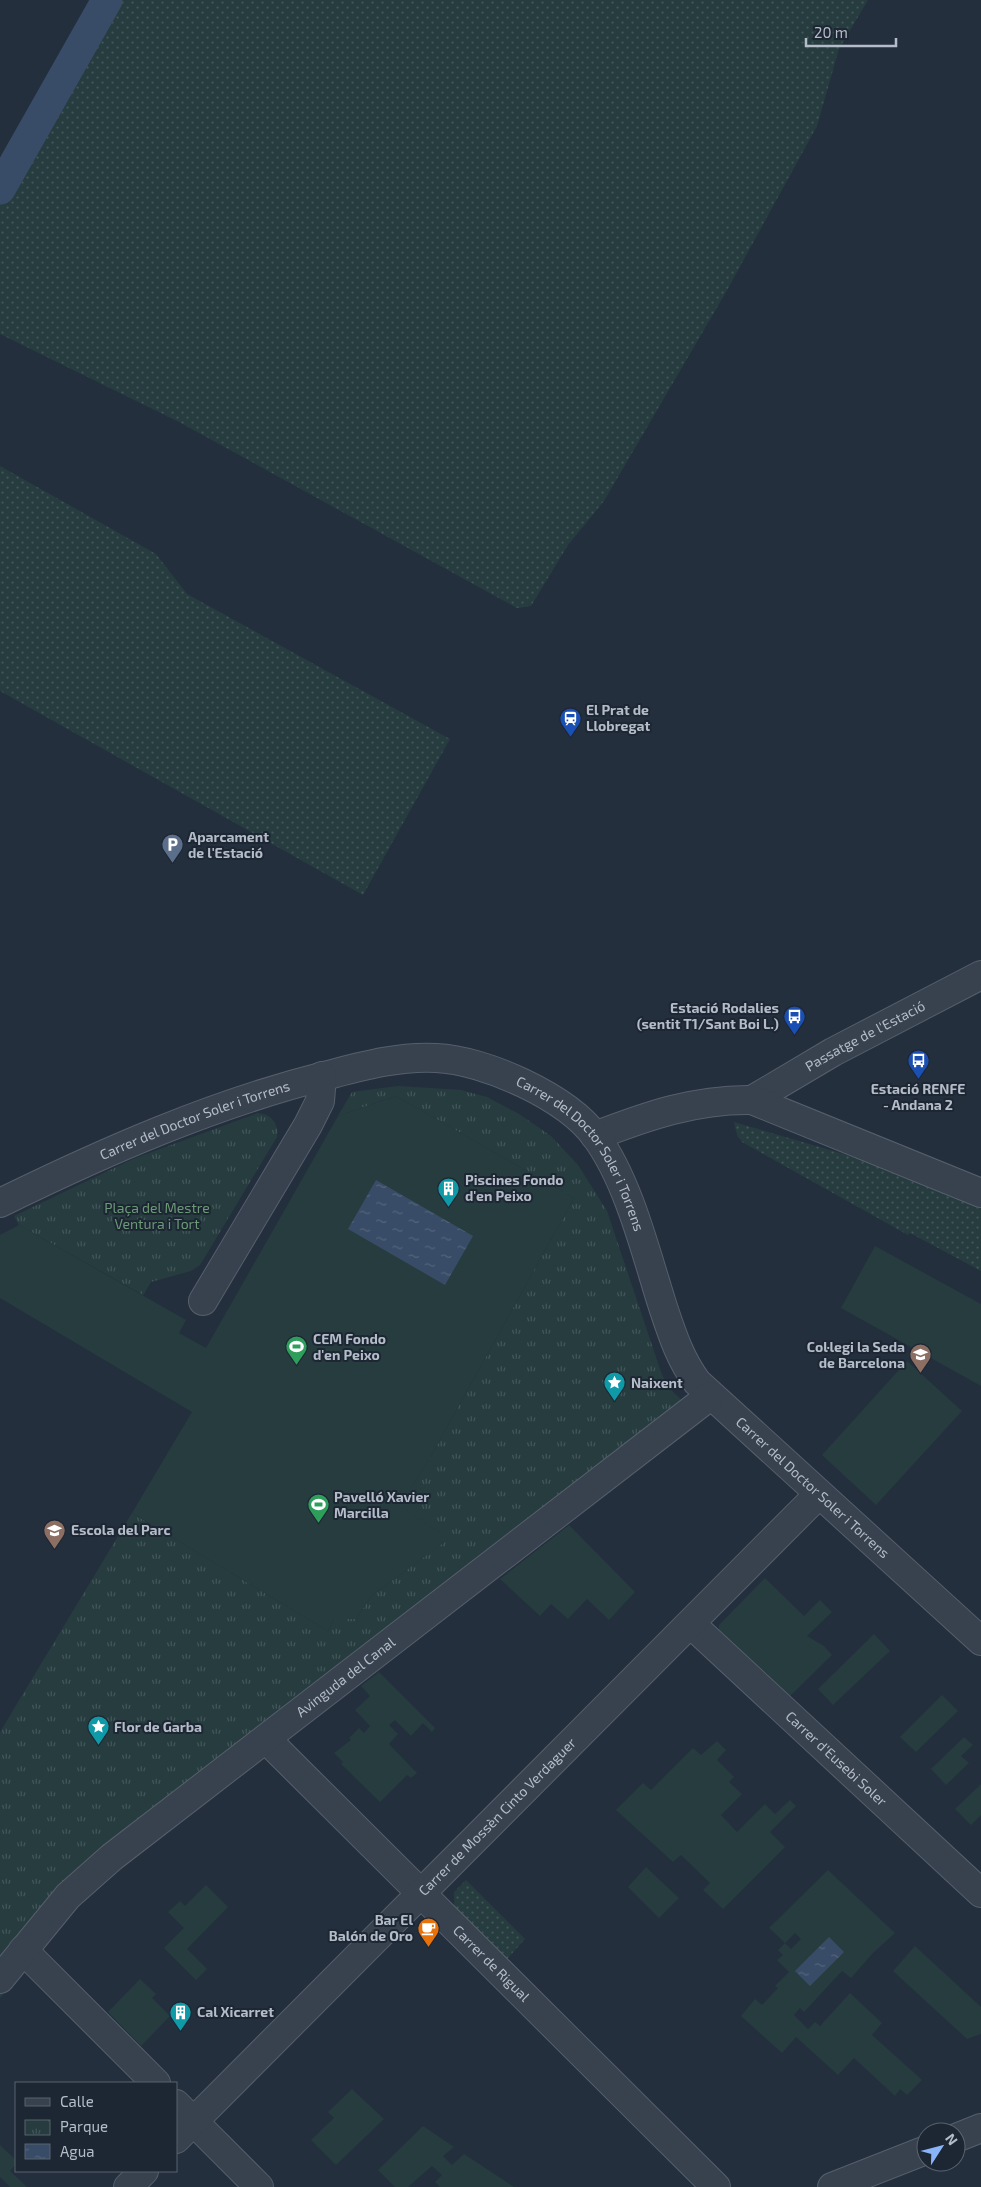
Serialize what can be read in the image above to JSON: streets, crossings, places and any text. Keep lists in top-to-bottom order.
{
  "streets": {
    "street": [
      "Passatge de l'Estació",
      "Carrer del Doctor Soler i Torrens",
      "Avinguda del Canal",
      "Carrer d'Eusebi Soler",
      "Carrer de Mossèn Cinto Verdaguer",
      "Carrer de Rigual"
    ]
  },
  "crossings": [
    ["Carrer del Doctor Soler i Torrens", "Avinguda del Canal"],
    ["Carrer del Doctor Soler i Torrens", "Carrer de Mossèn Cinto Verdaguer"],
    ["Avinguda del Canal", "Carrer de Rigual"],
    ["Carrer d'Eusebi Soler", "Carrer de Mossèn Cinto Verdaguer"],
    ["Carrer de Mossèn Cinto Verdaguer", "Carrer de Rigual"]
  ],
  "parks": ["Plaça del Mestre Ventura i Tort"],
  "places": {
    "station": ["El Prat de Llobregat"],
    "parking": ["Aparcament de l'Estació"],
    "bus stop": ["Estació Rodalies (sentit T1/Sant Boi L.)", "Estació RENFE - Andana 2"],
    "building": ["Piscines Fondo d'en Peixo", "Cal Xicarret"],
    "sports": ["CEM Fondo d'en Peixo", "Pavelló Xavier Marcilla"],
    "school or university": ["Col·legi la Seda de Barcelona", "Escola del Parc"],
    "place": ["Naixent", "Flor de Garba"],
    "cafe": ["Bar El Balón de Oro"]
  },
  "legend": ["Calle", "Parque", "Agua"],
  "scale_bar": "20 m",
  "north": "top right"
}
